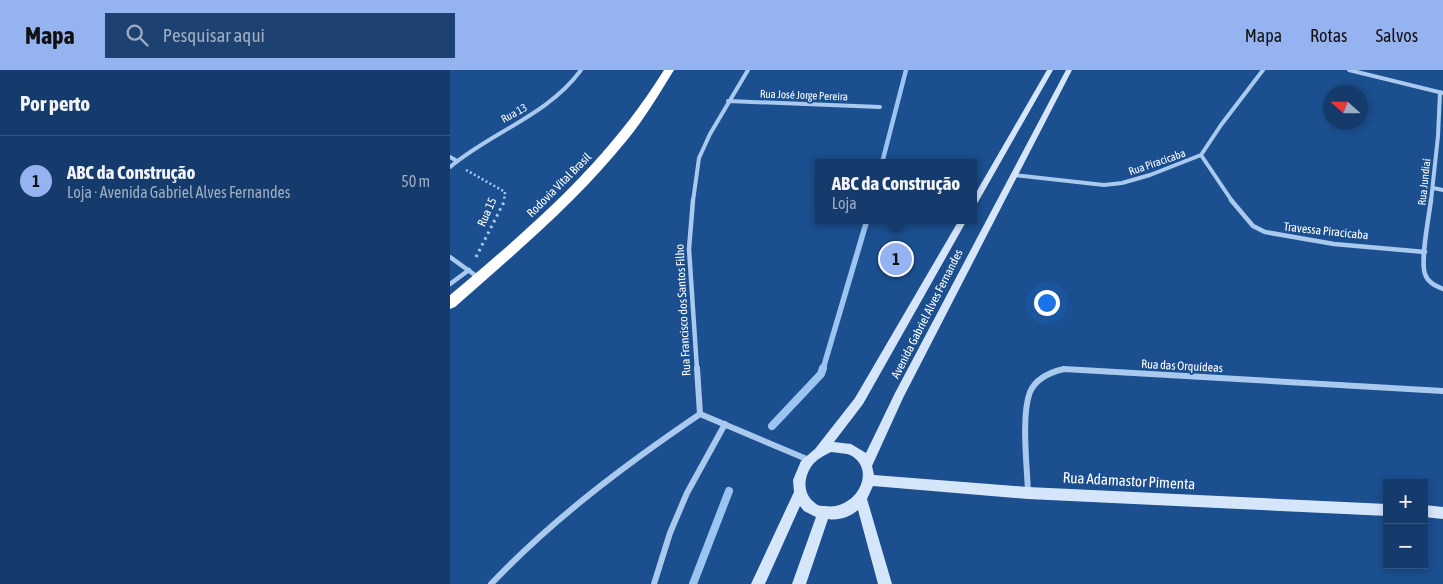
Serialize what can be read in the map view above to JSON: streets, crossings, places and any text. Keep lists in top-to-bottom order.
{
  "streets": {
    "highway": ["Rodovia Vital Brasil"],
    "street": [
      "Rua José Jorge Pereira",
      "Rua 13",
      "Rua Piracicaba",
      "Rua Jundiaí",
      "Travessa Piracicaba",
      "Rua Francisco dos Santos Filho",
      "Avenida Gabriel Alves Fernandes",
      "Rua das Orquídeas",
      "Rua Adamastor Pimenta"
    ],
    "path": ["Rua 15"]
  },
  "crossings": [
    ["Rua José Jorge Pereira", "Rua Francisco dos Santos Filho"],
    ["Rua 13", "Rua 15"],
    ["Rua Piracicaba", "Travessa Piracicaba"],
    ["Rua Piracicaba", "Avenida Gabriel Alves Fernandes"],
    ["Rua Jundiaí", "Travessa Piracicaba"],
    ["Rodovia Vital Brasil", "Rua 15"],
    ["Avenida Gabriel Alves Fernandes", "Rua Adamastor Pimenta"],
    ["Rua das Orquídeas", "Rua Adamastor Pimenta"]
  ],
  "north": "left",
  "page": {
    "header": "Mapa",
    "search": "Pesquisar aqui",
    "nav": ["Mapa", "Rotas", "Salvos"],
    "heading": "Por perto",
    "list": [
      {
        "mark": "1",
        "name": "ABC da Construção",
        "note": "Loja · Avenida Gabriel Alves Fernandes",
        "value": "50 m"
      }
    ],
    "popup": ["ABC da Construção", "Loja"],
    "pins": "1",
    "map_buttons": ["+", "−"]
  }
}
